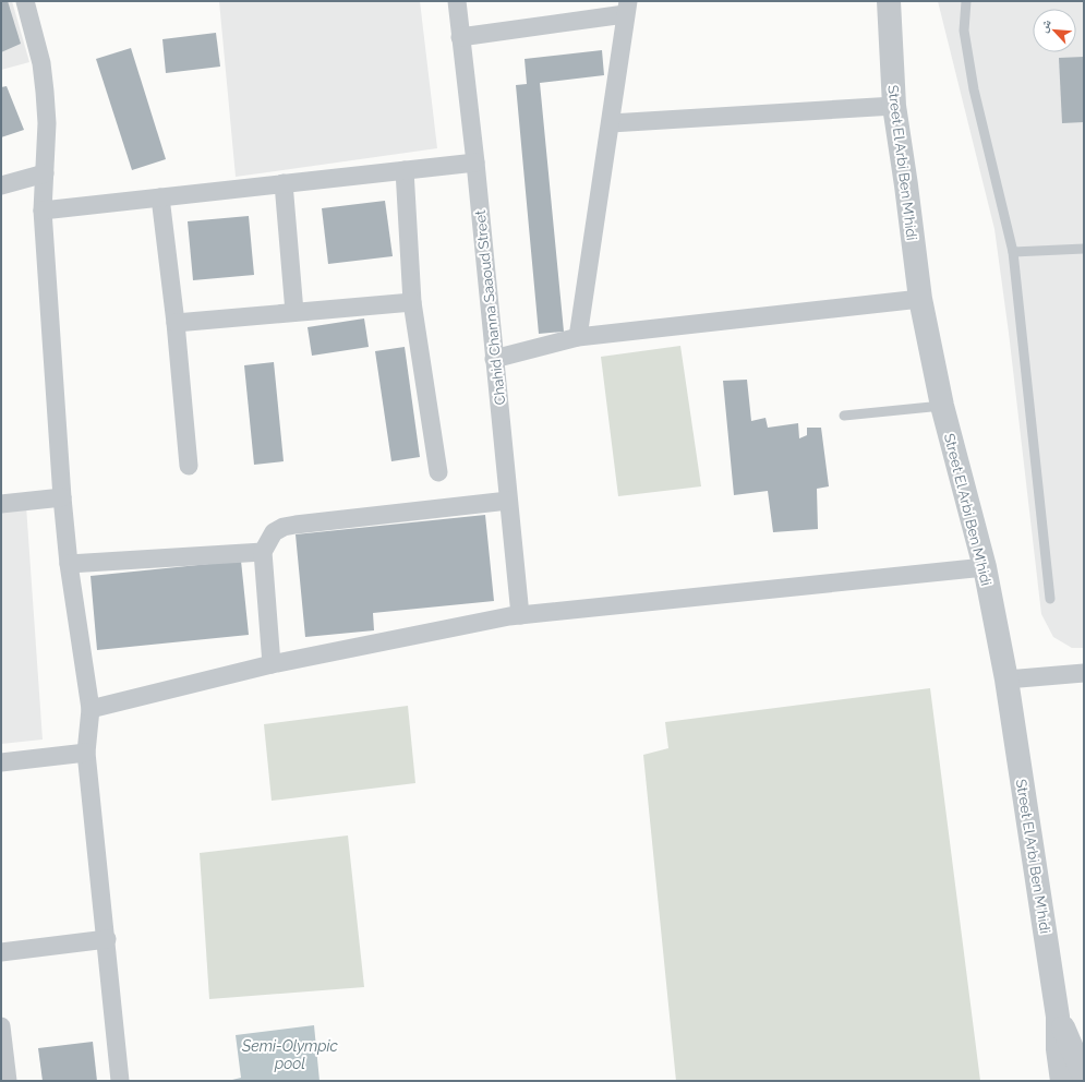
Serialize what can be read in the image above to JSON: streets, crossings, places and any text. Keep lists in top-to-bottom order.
{
  "streets": {
    "street": ["Street El Arbi Ben M'hidi", "Chahid Channa Saaoud Street"]
  },
  "water": ["Semi-Olympic pool"],
  "north": "top left"
}
